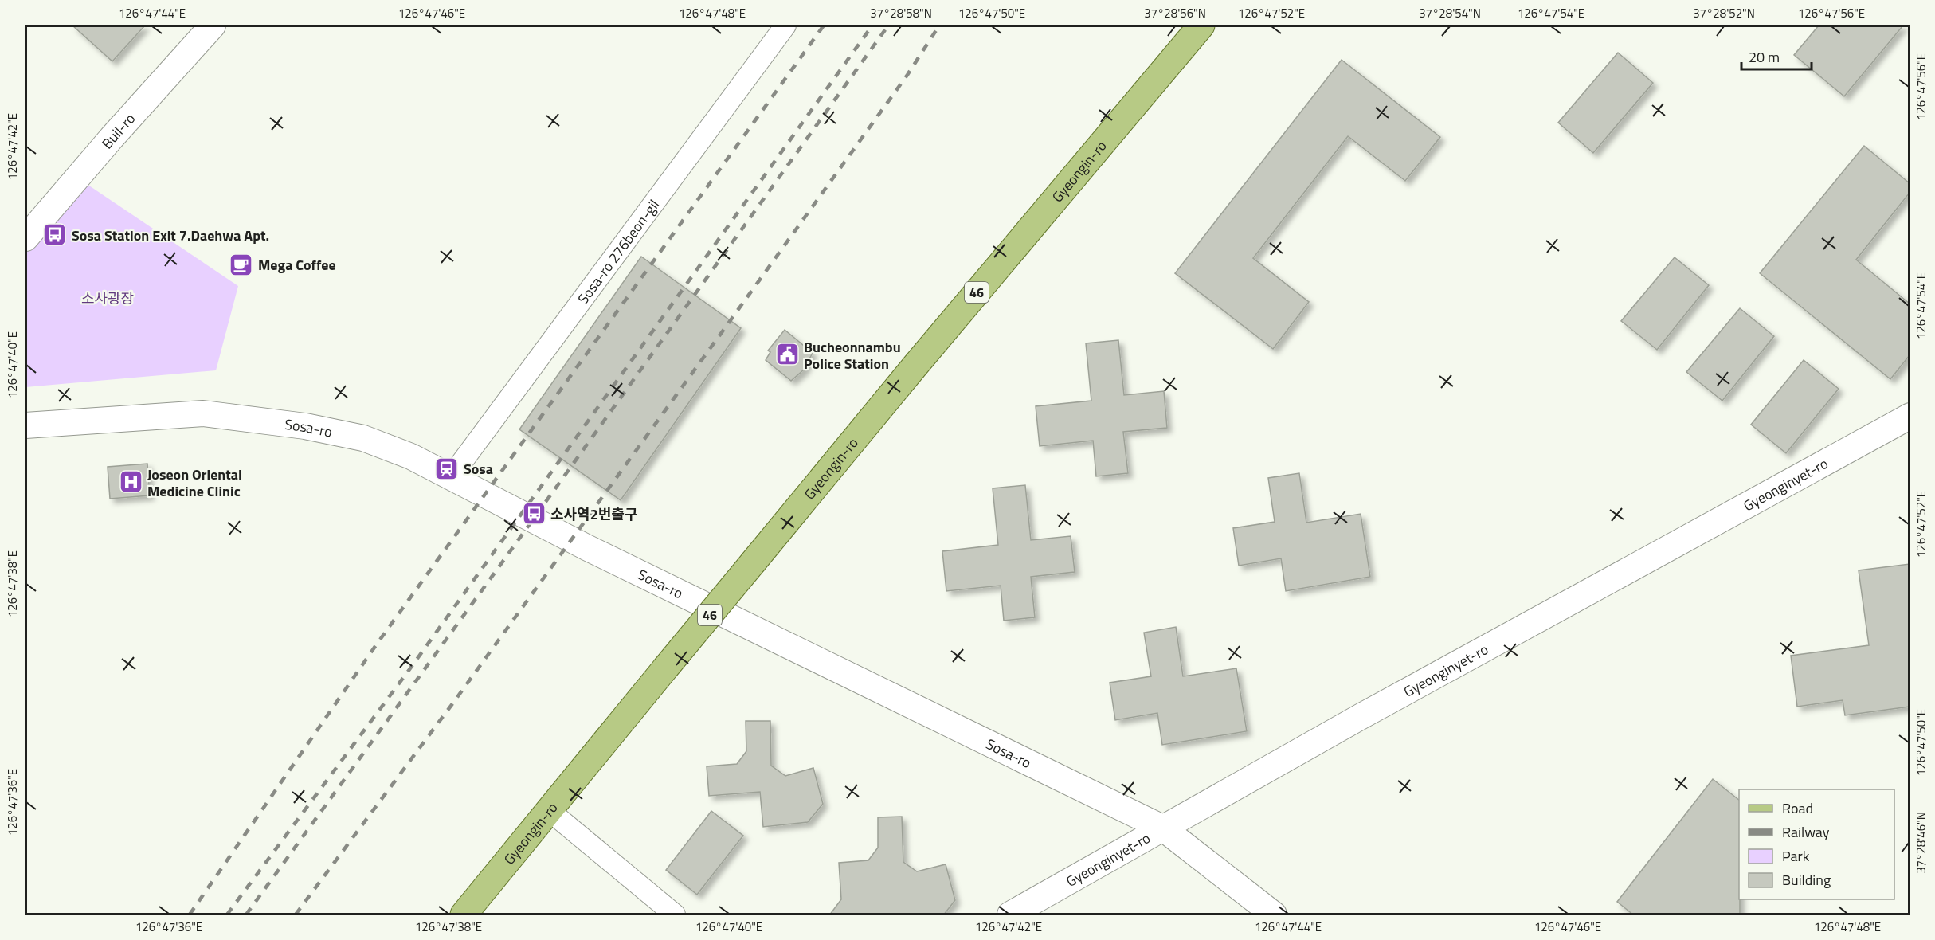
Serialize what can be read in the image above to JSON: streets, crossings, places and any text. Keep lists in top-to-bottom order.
{
  "streets": {
    "main road": ["Gyeongin-ro", "46"],
    "street": [
      "Buil-ro",
      "Sosa-ro 276beon-gil",
      "Sosa-ro",
      "Gyeonginyet-ro"
    ]
  },
  "crossings": [
    ["Sosa-ro 276beon-gil", "Sosa-ro"],
    ["Sosa-ro", "Gyeonginyet-ro"]
  ],
  "parks": ["소사광장"],
  "places": {
    "bus stop": ["Sosa Station Exit 7.Daehwa Apt.", "소사역2번출구"],
    "cafe": ["Mega Coffee"],
    "public building": ["Bucheonnambu Police Station"],
    "station": ["Sosa"],
    "hospital": ["Joseon Oriental Medicine Clinic"]
  },
  "legend": [
    "Road",
    "Railway",
    "Park",
    "Building"
  ],
  "scale_bar": "20 m",
  "coordinates": [
    "126°47'44\"E",
    "126°47'46\"E",
    "126°47'48\"E",
    "37°28'58\"N",
    "126°47'50\"E",
    "37°28'56\"N",
    "126°47'52\"E",
    "37°28'54\"N",
    "126°47'54\"E",
    "37°28'52\"N",
    "126°47'56\"E",
    "126°47'42\"E",
    "126°47'40\"E",
    "126°47'38\"E",
    "126°47'36\"E",
    "37°28'46\"N"
  ]
}
